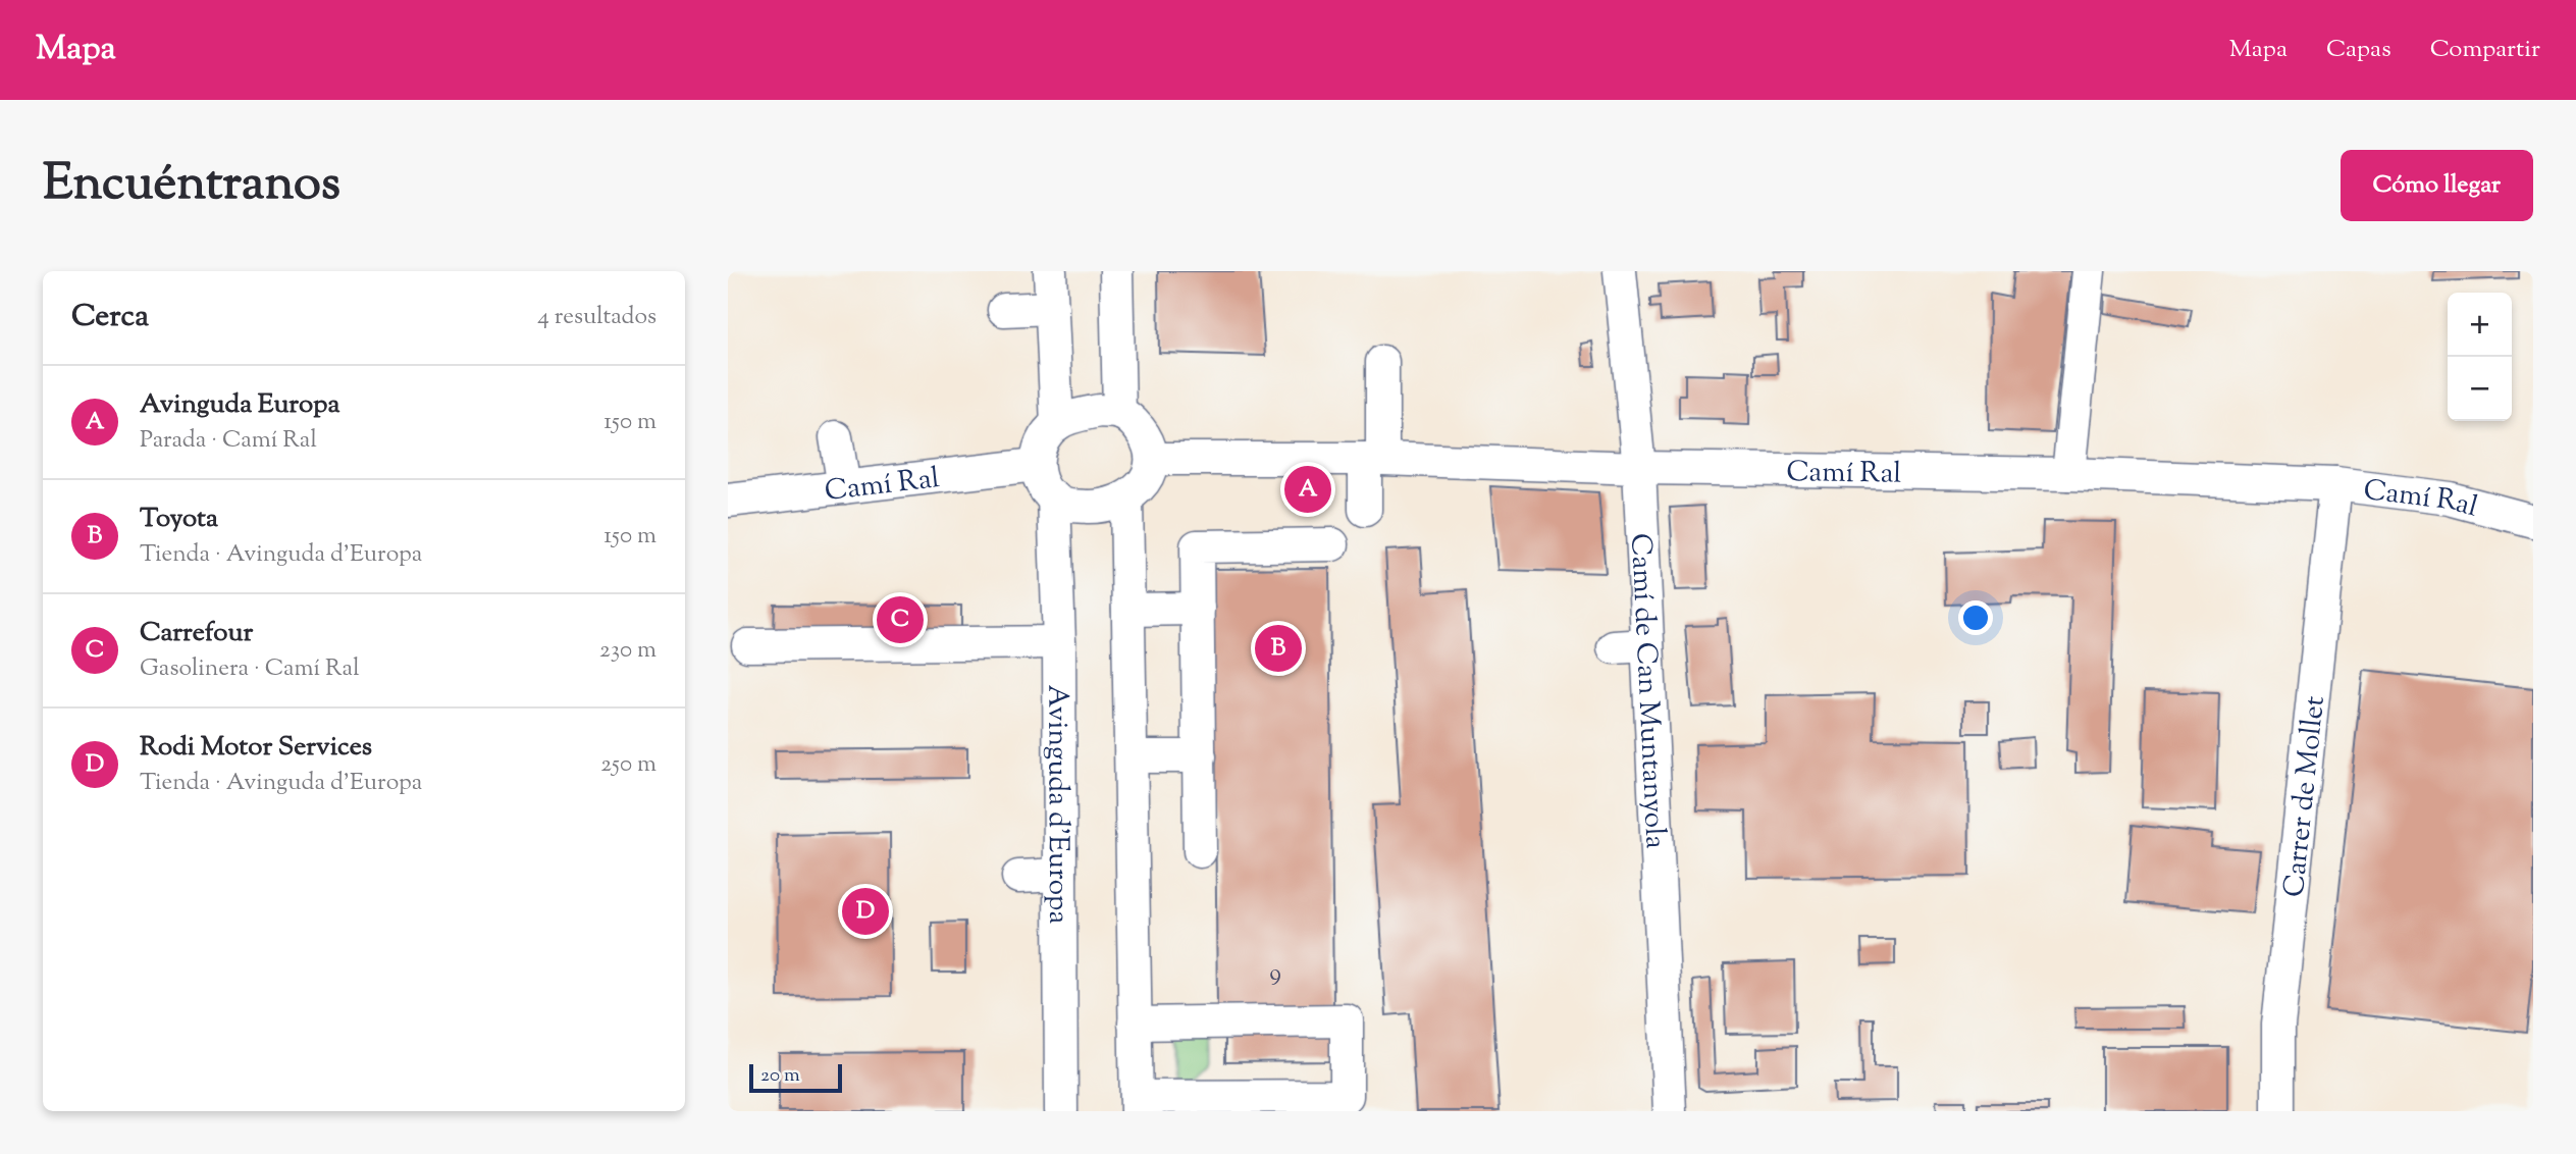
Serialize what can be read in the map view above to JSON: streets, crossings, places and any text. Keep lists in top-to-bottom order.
{
  "streets": {
    "street": [
      "Camí Ral",
      "Camí de Can Muntanyola",
      "Carrer de Mollet",
      "Avinguda d'Europa"
    ]
  },
  "crossings": [
    ["Camí Ral", "Camí de Can Muntanyola"],
    ["Camí Ral", "Carrer de Mollet"],
    ["Camí Ral", "Avinguda d'Europa"]
  ],
  "house_numbers": ["9"],
  "scale_bar": "20 m",
  "page": {
    "header": "Mapa",
    "nav": ["Mapa", "Capas", "Compartir"],
    "title": "Encuéntranos",
    "buttons": "Cómo llegar",
    "heading": ["Cerca", "4 resultados"],
    "map_buttons": ["+", "−"],
    "list": [
      {
        "mark": "A",
        "name": "Avinguda Europa",
        "note": "Parada · Camí Ral",
        "value": "150 m"
      },
      {
        "mark": "B",
        "name": "Toyota",
        "note": "Tienda · Avinguda d'Europa",
        "value": "150 m"
      },
      {
        "mark": "C",
        "name": "Carrefour",
        "note": "Gasolinera · Camí Ral",
        "value": "230 m"
      },
      {
        "mark": "D",
        "name": "Rodi Motor Services",
        "note": "Tienda · Avinguda d'Europa",
        "value": "250 m"
      }
    ],
    "pins": [
      "A",
      "C",
      "B",
      "D"
    ],
    "scale": "20 m"
  }
}
